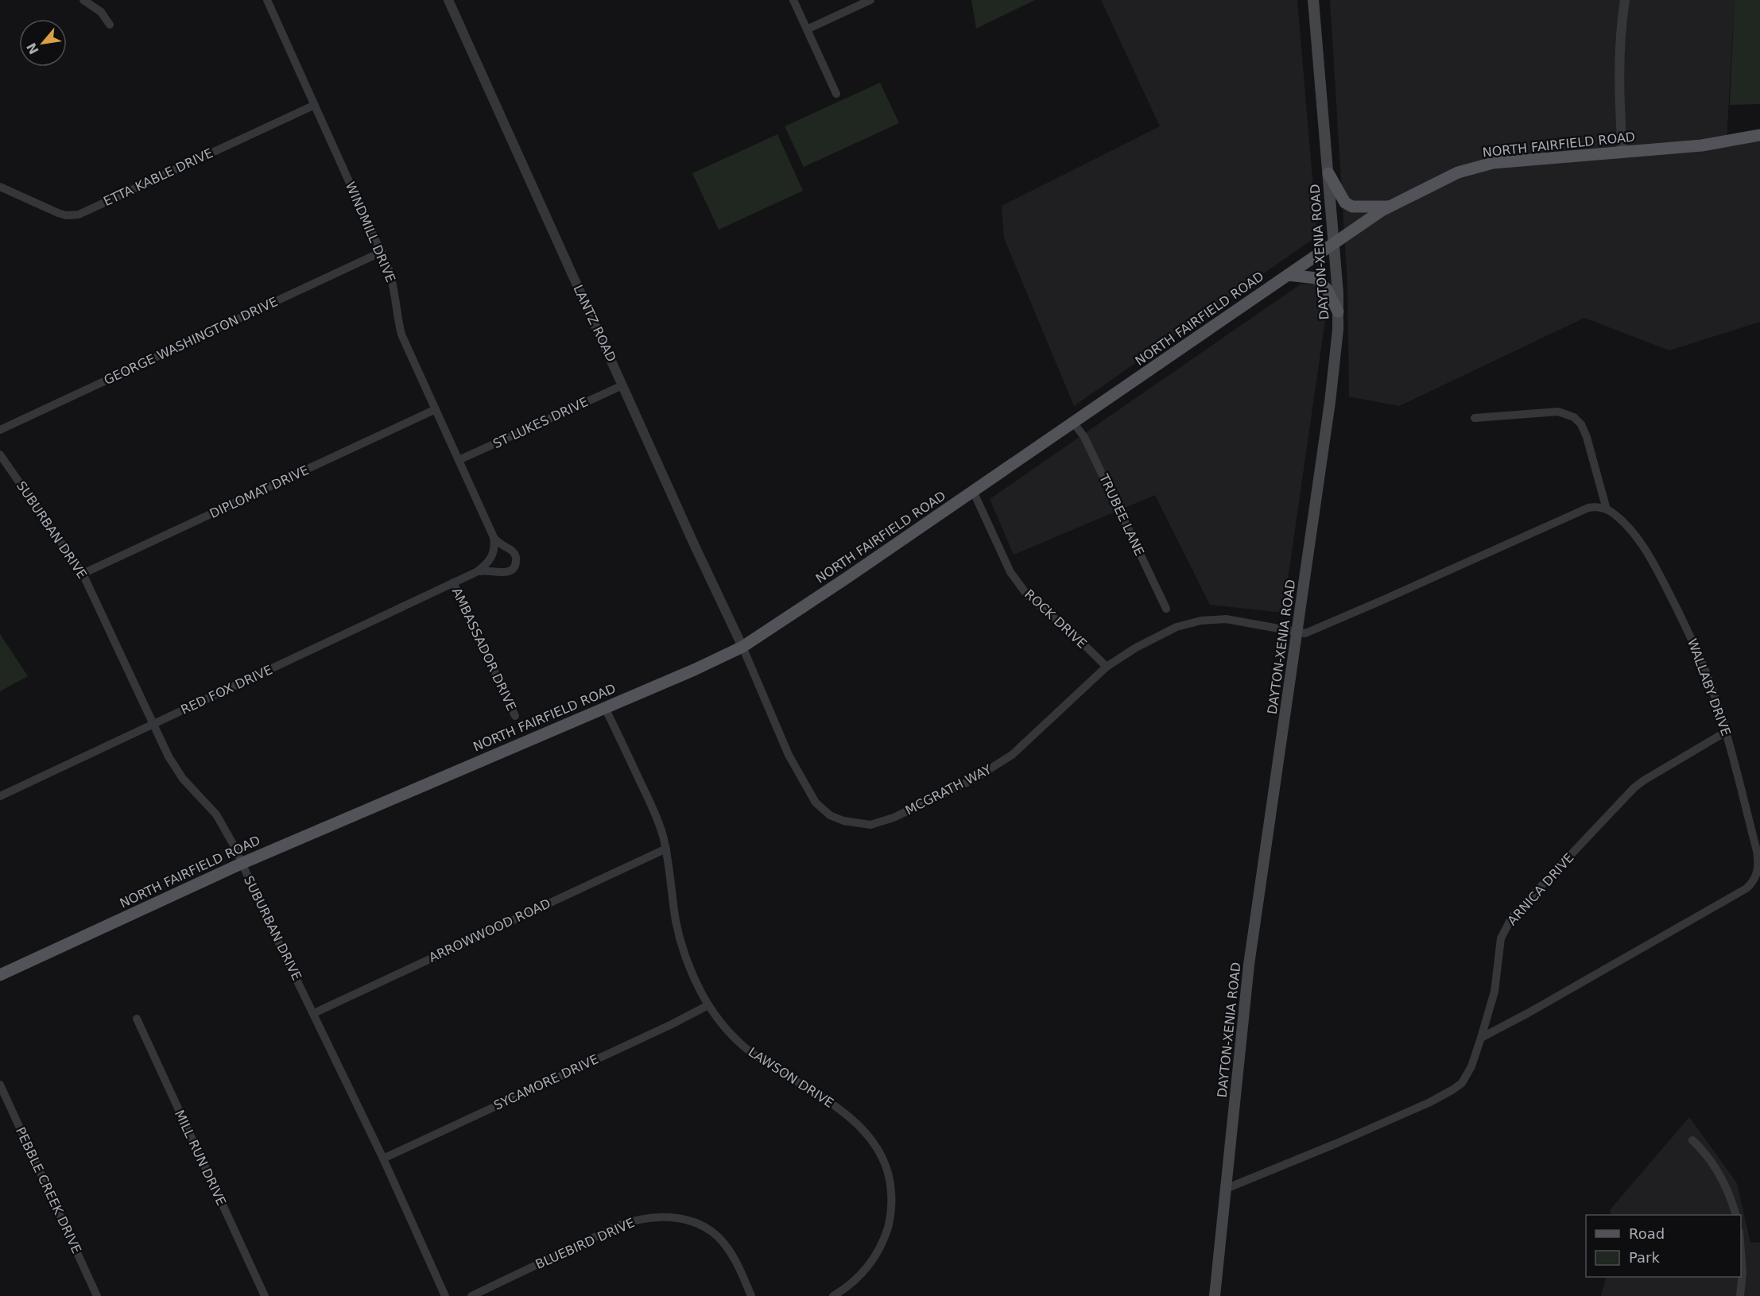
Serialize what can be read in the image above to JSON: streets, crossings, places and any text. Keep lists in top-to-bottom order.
{
  "streets": {
    "main road": ["NORTH FAIRFIELD ROAD", "DAYTON-XENIA ROAD"],
    "street": [
      "ETTA KABLE DRIVE",
      "WINDMILL DRIVE",
      "LANTZ ROAD",
      "GEORGE WASHINGTON DRIVE",
      "ST LUKES DRIVE",
      "DIPLOMAT DRIVE",
      "TRUBEE LANE",
      "SUBURBAN DRIVE",
      "ROCK DRIVE",
      "AMBASSADOR DRIVE",
      "WALLABY DRIVE",
      "RED FOX DRIVE",
      "MCGRATH WAY",
      "ARNICA DRIVE",
      "ARROWWOOD ROAD",
      "LAWSON DRIVE",
      "SYCAMORE DRIVE",
      "MILL RUN DRIVE",
      "PEBBLE CREEK DRIVE",
      "BLUEBIRD DRIVE"
    ]
  },
  "crossings": [
    ["NORTH FAIRFIELD ROAD", "DAYTON-XENIA ROAD"],
    ["NORTH FAIRFIELD ROAD", "LANTZ ROAD"],
    ["NORTH FAIRFIELD ROAD", "TRUBEE LANE"],
    ["NORTH FAIRFIELD ROAD", "SUBURBAN DRIVE"],
    ["NORTH FAIRFIELD ROAD", "ROCK DRIVE"],
    ["NORTH FAIRFIELD ROAD", "MCGRATH WAY"],
    ["NORTH FAIRFIELD ROAD", "LAWSON DRIVE"],
    ["ETTA KABLE DRIVE", "WINDMILL DRIVE"],
    ["WINDMILL DRIVE", "GEORGE WASHINGTON DRIVE"],
    ["WINDMILL DRIVE", "ST LUKES DRIVE"],
    ["WINDMILL DRIVE", "DIPLOMAT DRIVE"],
    ["DAYTON-XENIA ROAD", "MCGRATH WAY"],
    ["DAYTON-XENIA ROAD", "ARNICA DRIVE"],
    ["LANTZ ROAD", "ST LUKES DRIVE"],
    ["LANTZ ROAD", "MCGRATH WAY"],
    ["DIPLOMAT DRIVE", "SUBURBAN DRIVE"],
    ["SUBURBAN DRIVE", "RED FOX DRIVE"],
    ["SUBURBAN DRIVE", "ARROWWOOD ROAD"],
    ["SUBURBAN DRIVE", "SYCAMORE DRIVE"],
    ["ROCK DRIVE", "MCGRATH WAY"],
    ["AMBASSADOR DRIVE", "RED FOX DRIVE"],
    ["WALLABY DRIVE", "ARNICA DRIVE"],
    ["ARROWWOOD ROAD", "LAWSON DRIVE"],
    ["LAWSON DRIVE", "SYCAMORE DRIVE"]
  ],
  "legend": ["Road", "Park"],
  "north": "bottom left"
}
